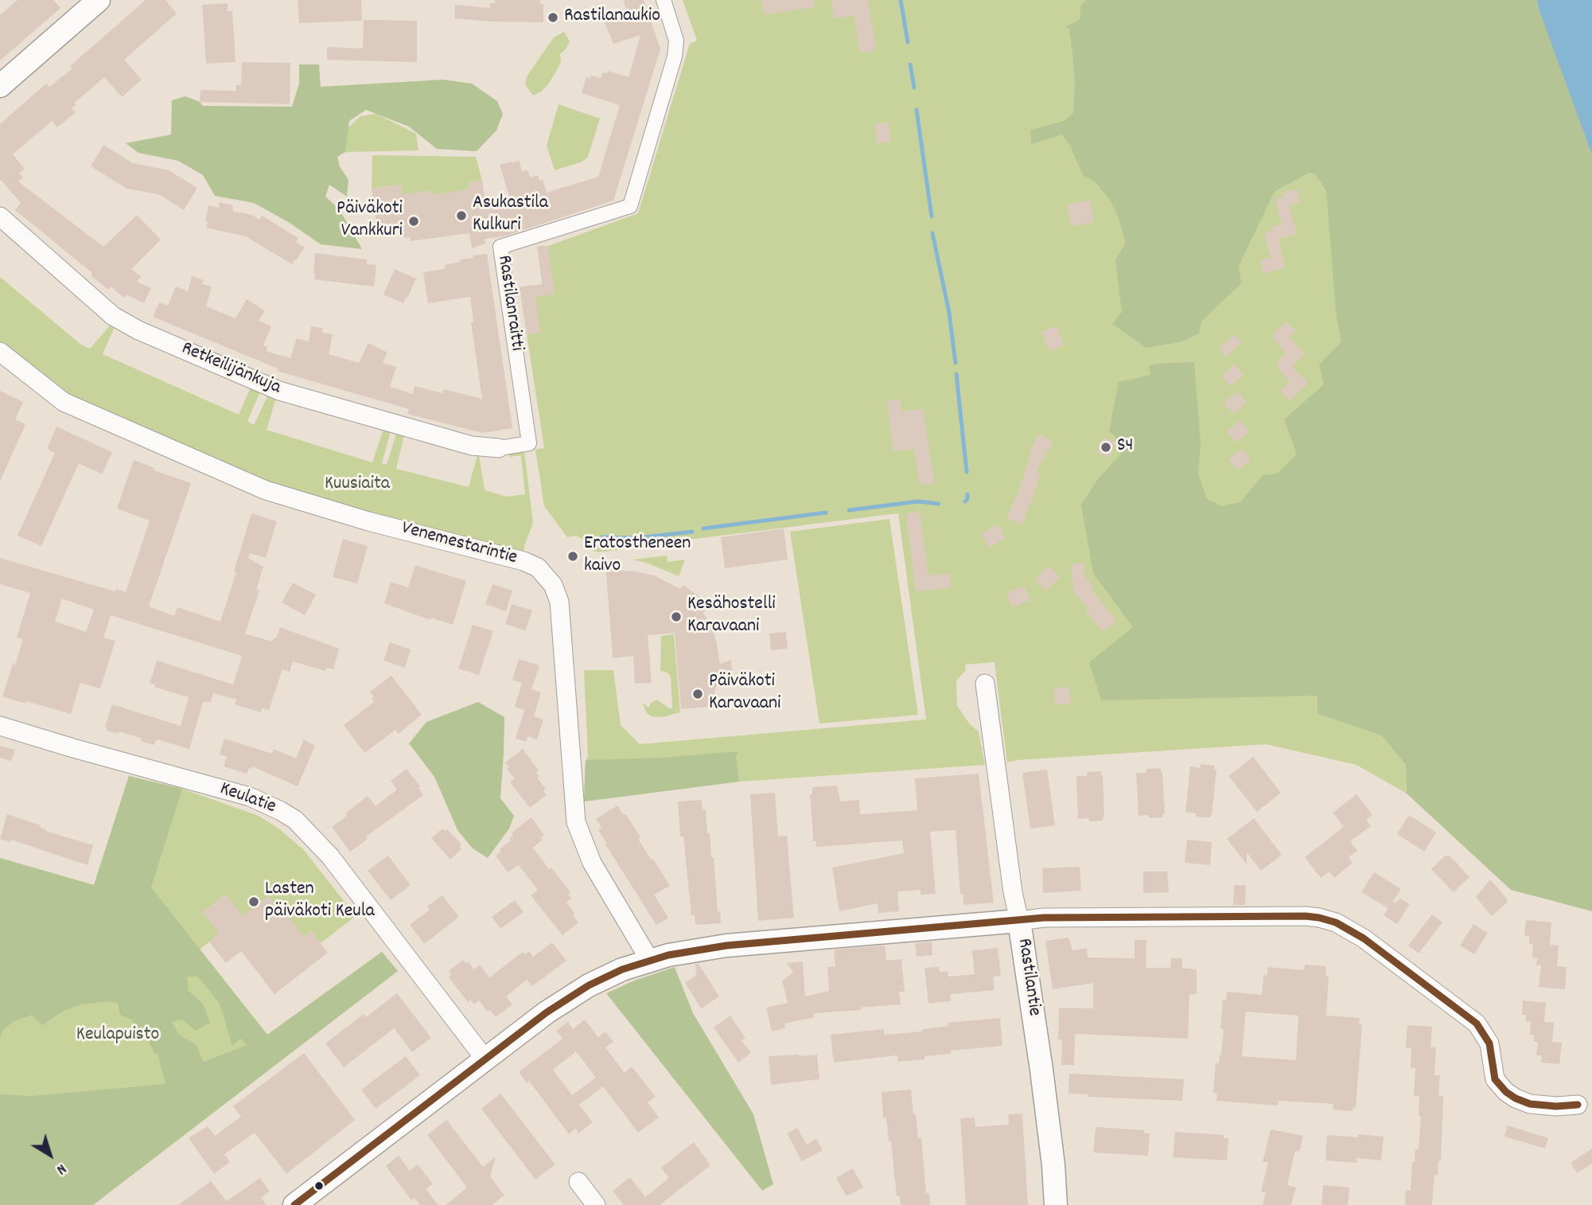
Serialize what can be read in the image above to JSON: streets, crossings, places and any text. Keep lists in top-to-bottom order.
{
  "streets": {
    "street": [
      "Rastilanraitti",
      "Retkeilijänkuja",
      "Venemestarintie",
      "Keulatie",
      "Rastilantie"
    ]
  },
  "crossings": [
    ["Rastilanraitti", "Retkeilijänkuja"]
  ],
  "parks": ["Kuusiaita", "Keulapuisto"],
  "places": [
    "Rastilanaukio",
    "Asukastila Kulkuri",
    "Päiväkoti Vankkuri",
    "S4",
    "Eratostheneen kaivo",
    "Kesähostelli Karavaani",
    "Päiväkoti Karavaani",
    "Lasten päiväkoti Keula"
  ],
  "north": "bottom right"
}
